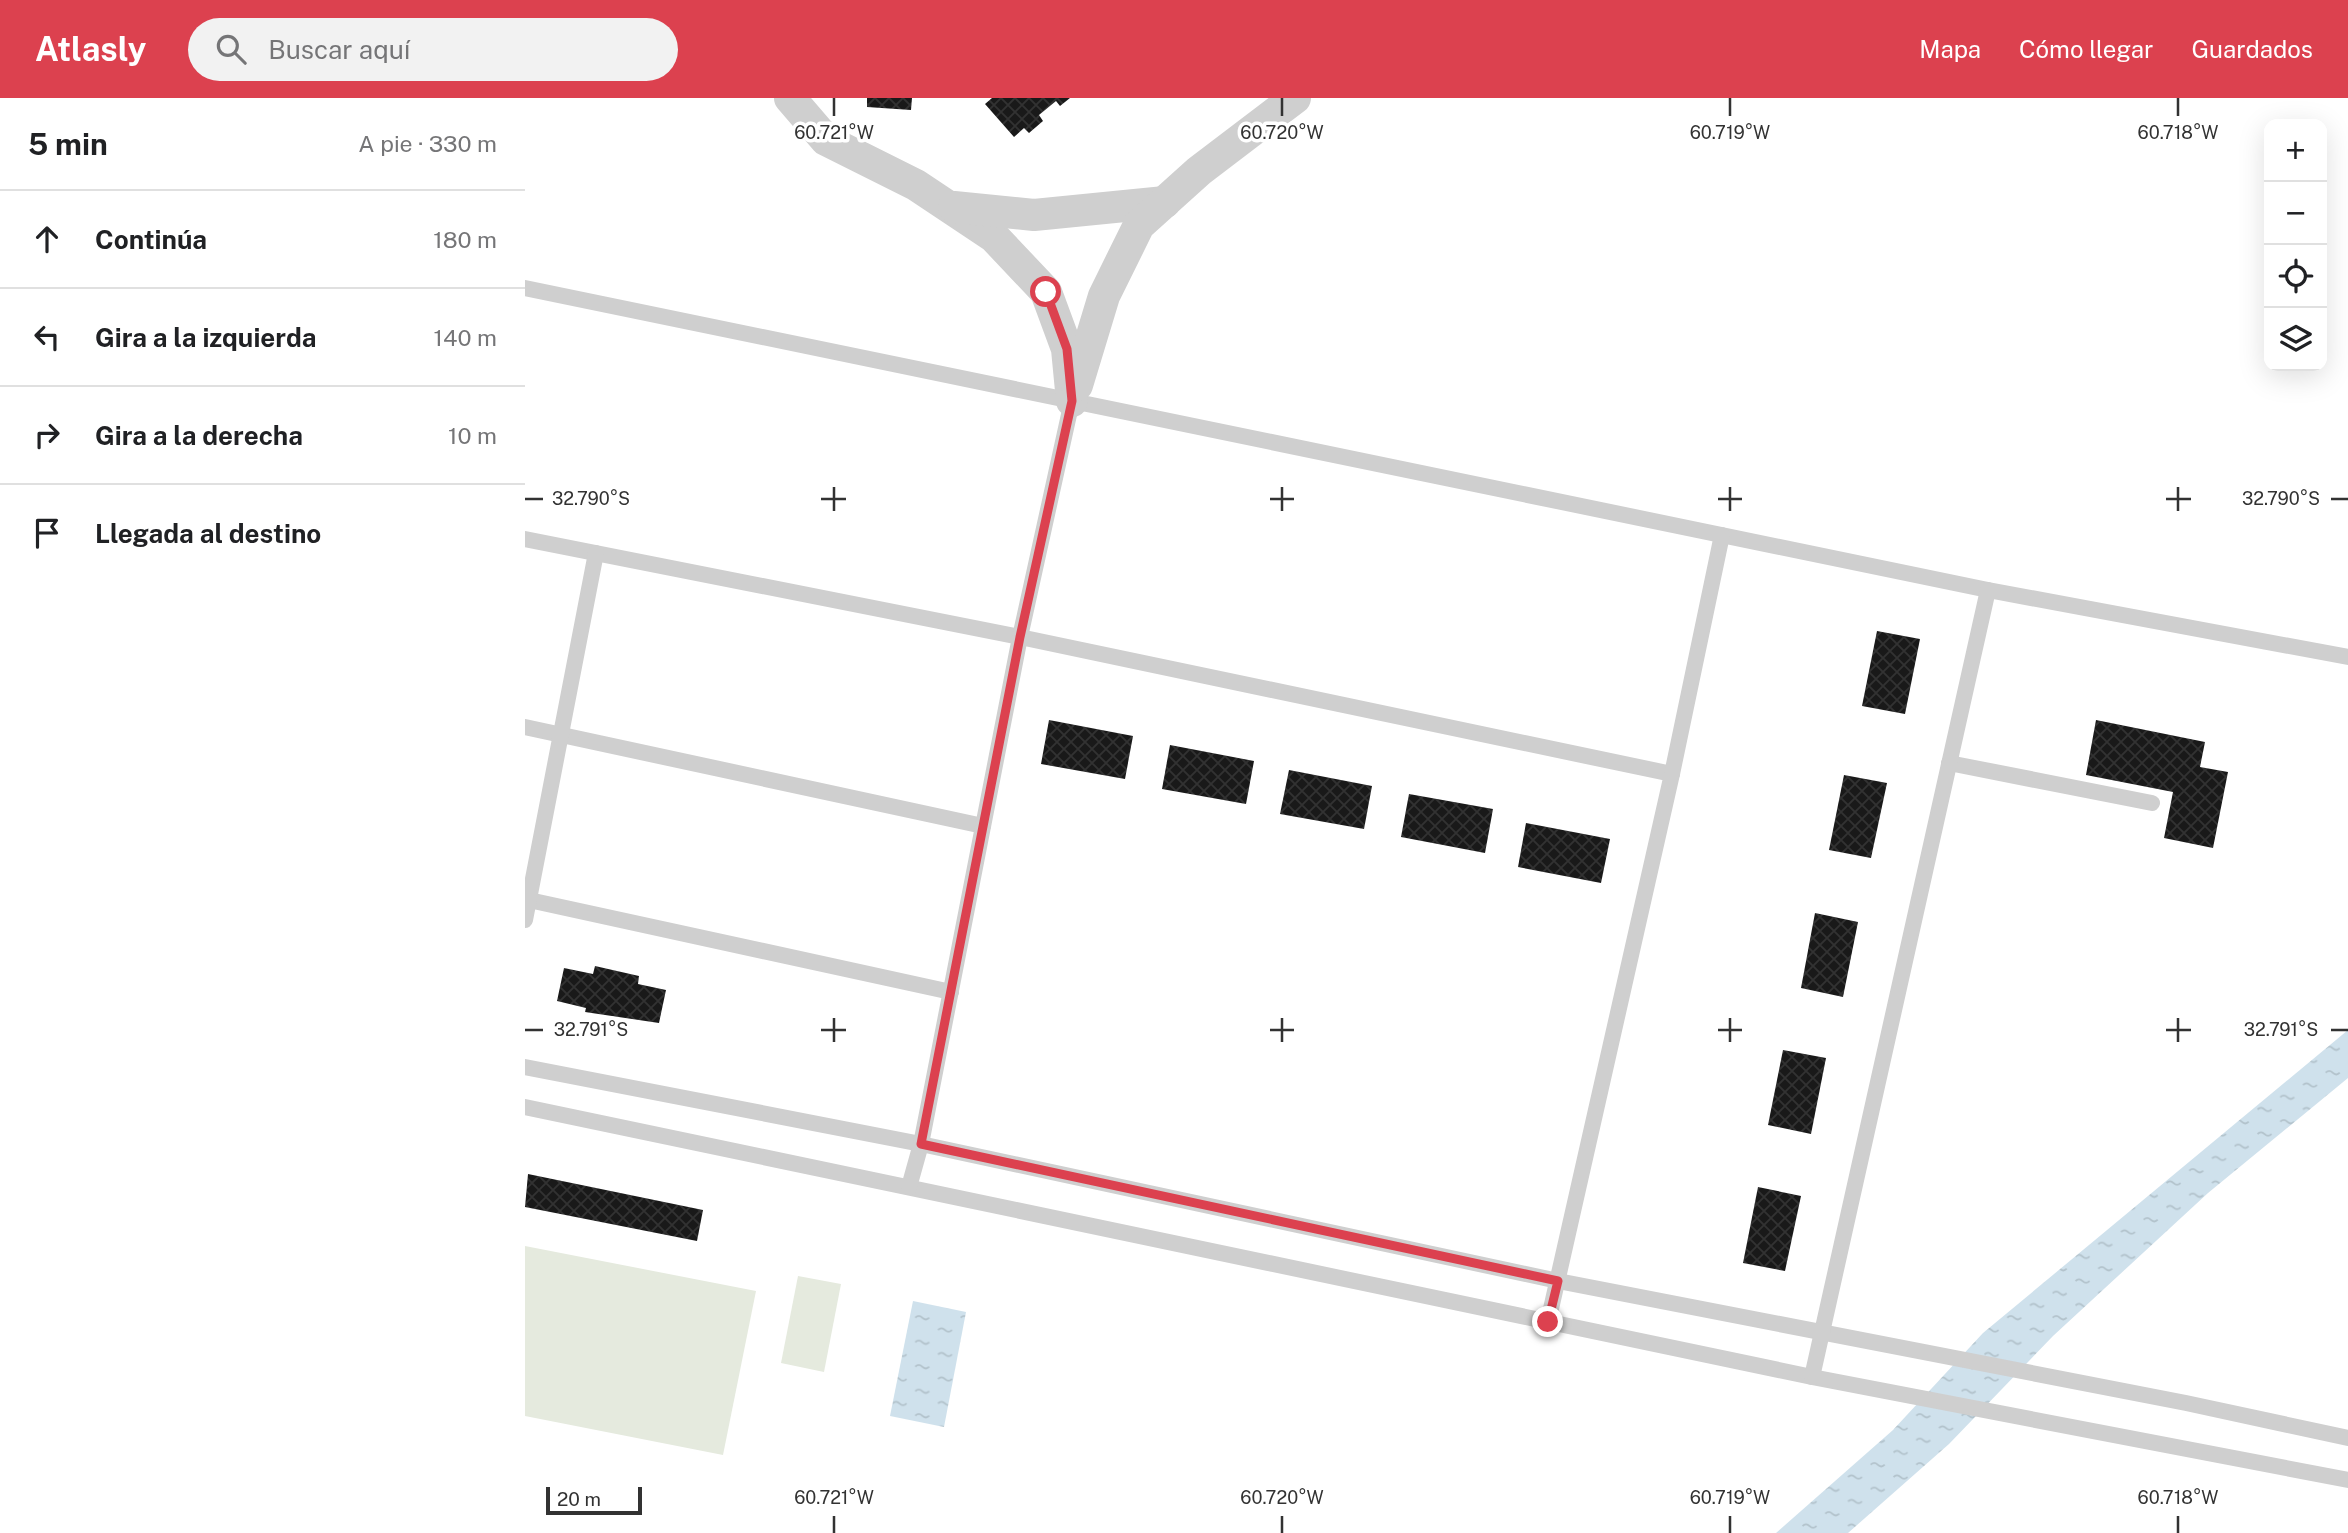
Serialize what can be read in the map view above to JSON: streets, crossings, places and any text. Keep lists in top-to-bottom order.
{
  "scale_bar": "20 m",
  "page": {
    "header": "Atlasly",
    "search": "Buscar aquí",
    "nav": ["Mapa", "Cómo llegar", "Guardados"],
    "heading": ["5 min", "A pie · 330 m"],
    "map_buttons": ["+", "−"],
    "list": [
      ["Continúa", "180 m"],
      ["Gira a la izquierda", "140 m"],
      ["Gira a la derecha", "10 m"],
      "Llegada al destino"
    ],
    "scale": "20 m"
  },
  "coordinates": [
    "60.721°W",
    "60.720°W",
    "60.719°W",
    "60.718°W",
    "32.790°S",
    "32.791°S"
  ]
}
